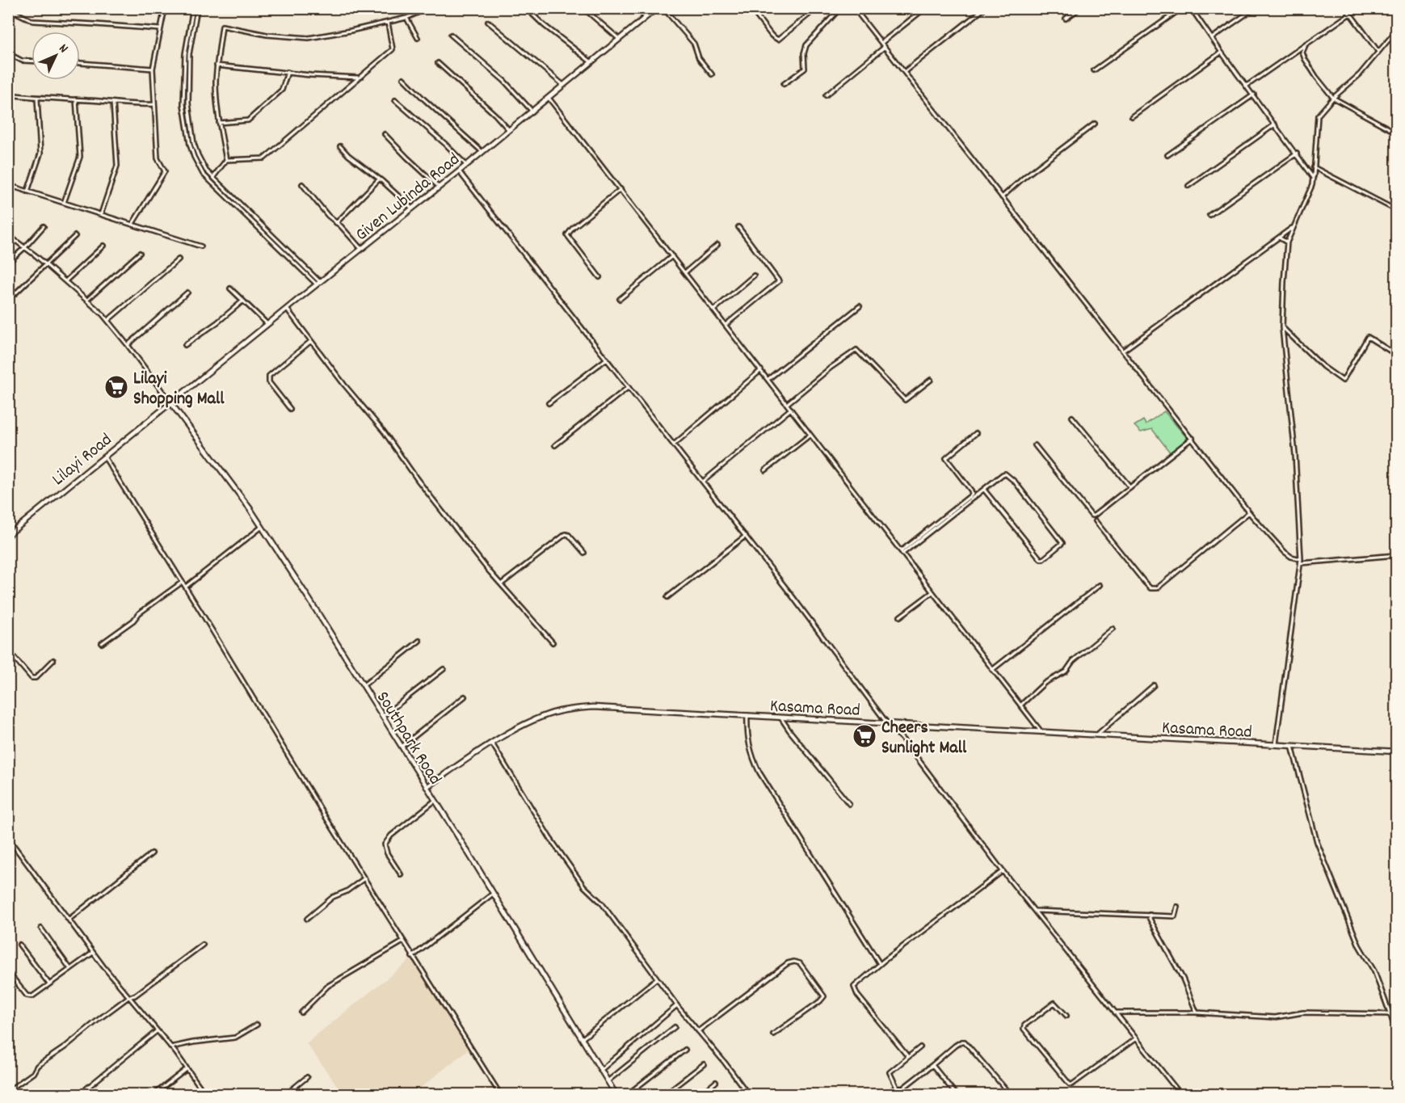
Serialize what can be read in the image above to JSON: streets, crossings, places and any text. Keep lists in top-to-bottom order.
{
  "streets": {
    "street": [
      "Given Lubinda Road",
      "Lilayi Road",
      "Kasama Road",
      "Southpark Road"
    ]
  },
  "crossings": [
    ["Given Lubinda Road", "Lilayi Road"],
    ["Given Lubinda Road", "Southpark Road"],
    ["Lilayi Road", "Southpark Road"],
    ["Kasama Road", "Southpark Road"]
  ],
  "places": {
    "supermarket": ["Lilayi Shopping Mall", "Cheers Sunlight Mall"]
  },
  "north": "top right"
}
